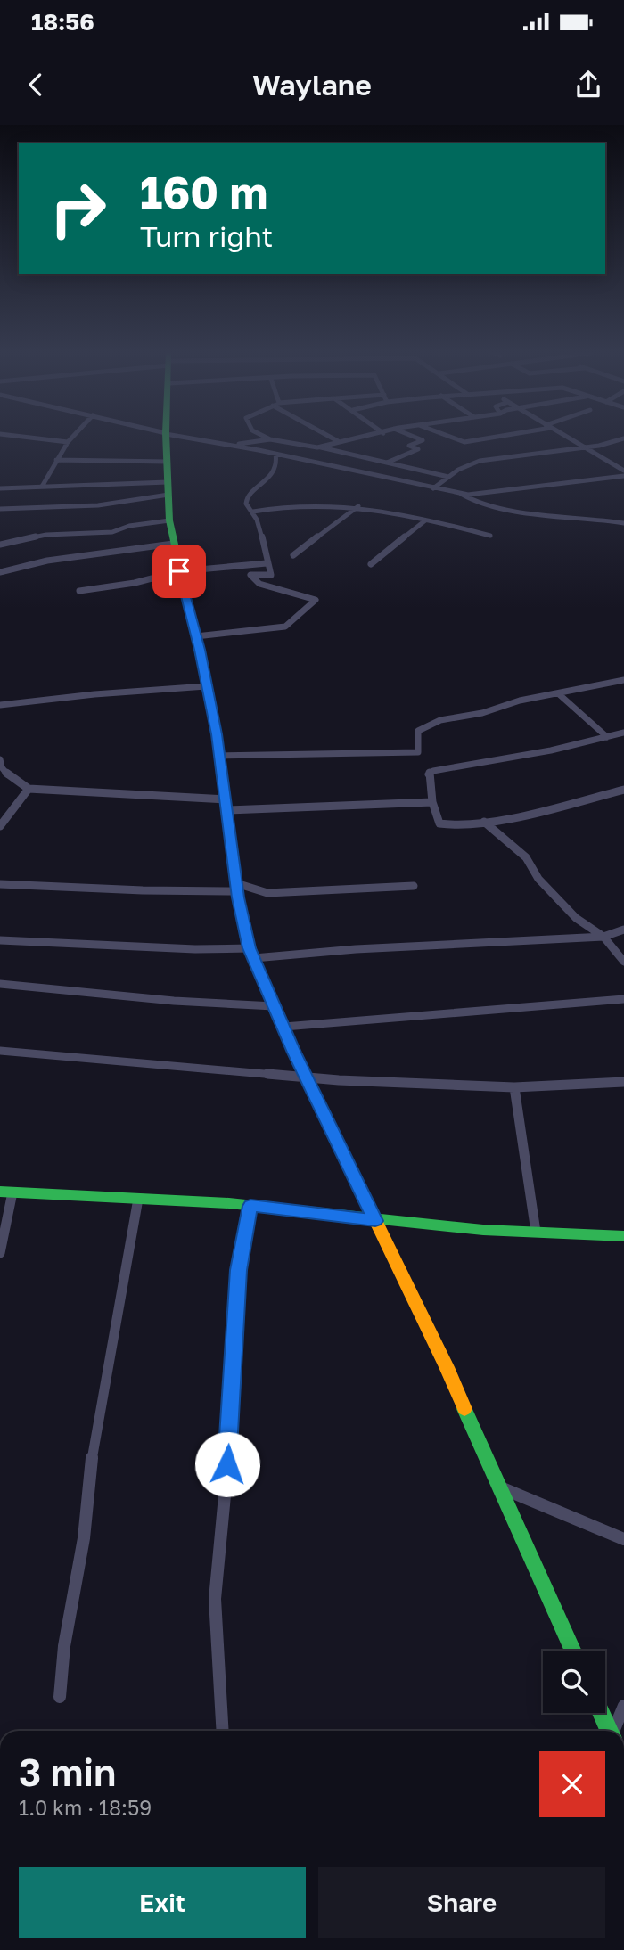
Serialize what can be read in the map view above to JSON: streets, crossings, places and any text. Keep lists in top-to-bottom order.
{
  "page": {
    "status": "18:56",
    "header": "Waylane",
    "turn": ["160 m", "Turn right"],
    "heading": ["3 min", "1.0 km · 18:59"],
    "buttons": ["Exit", "Share"]
  }
}
